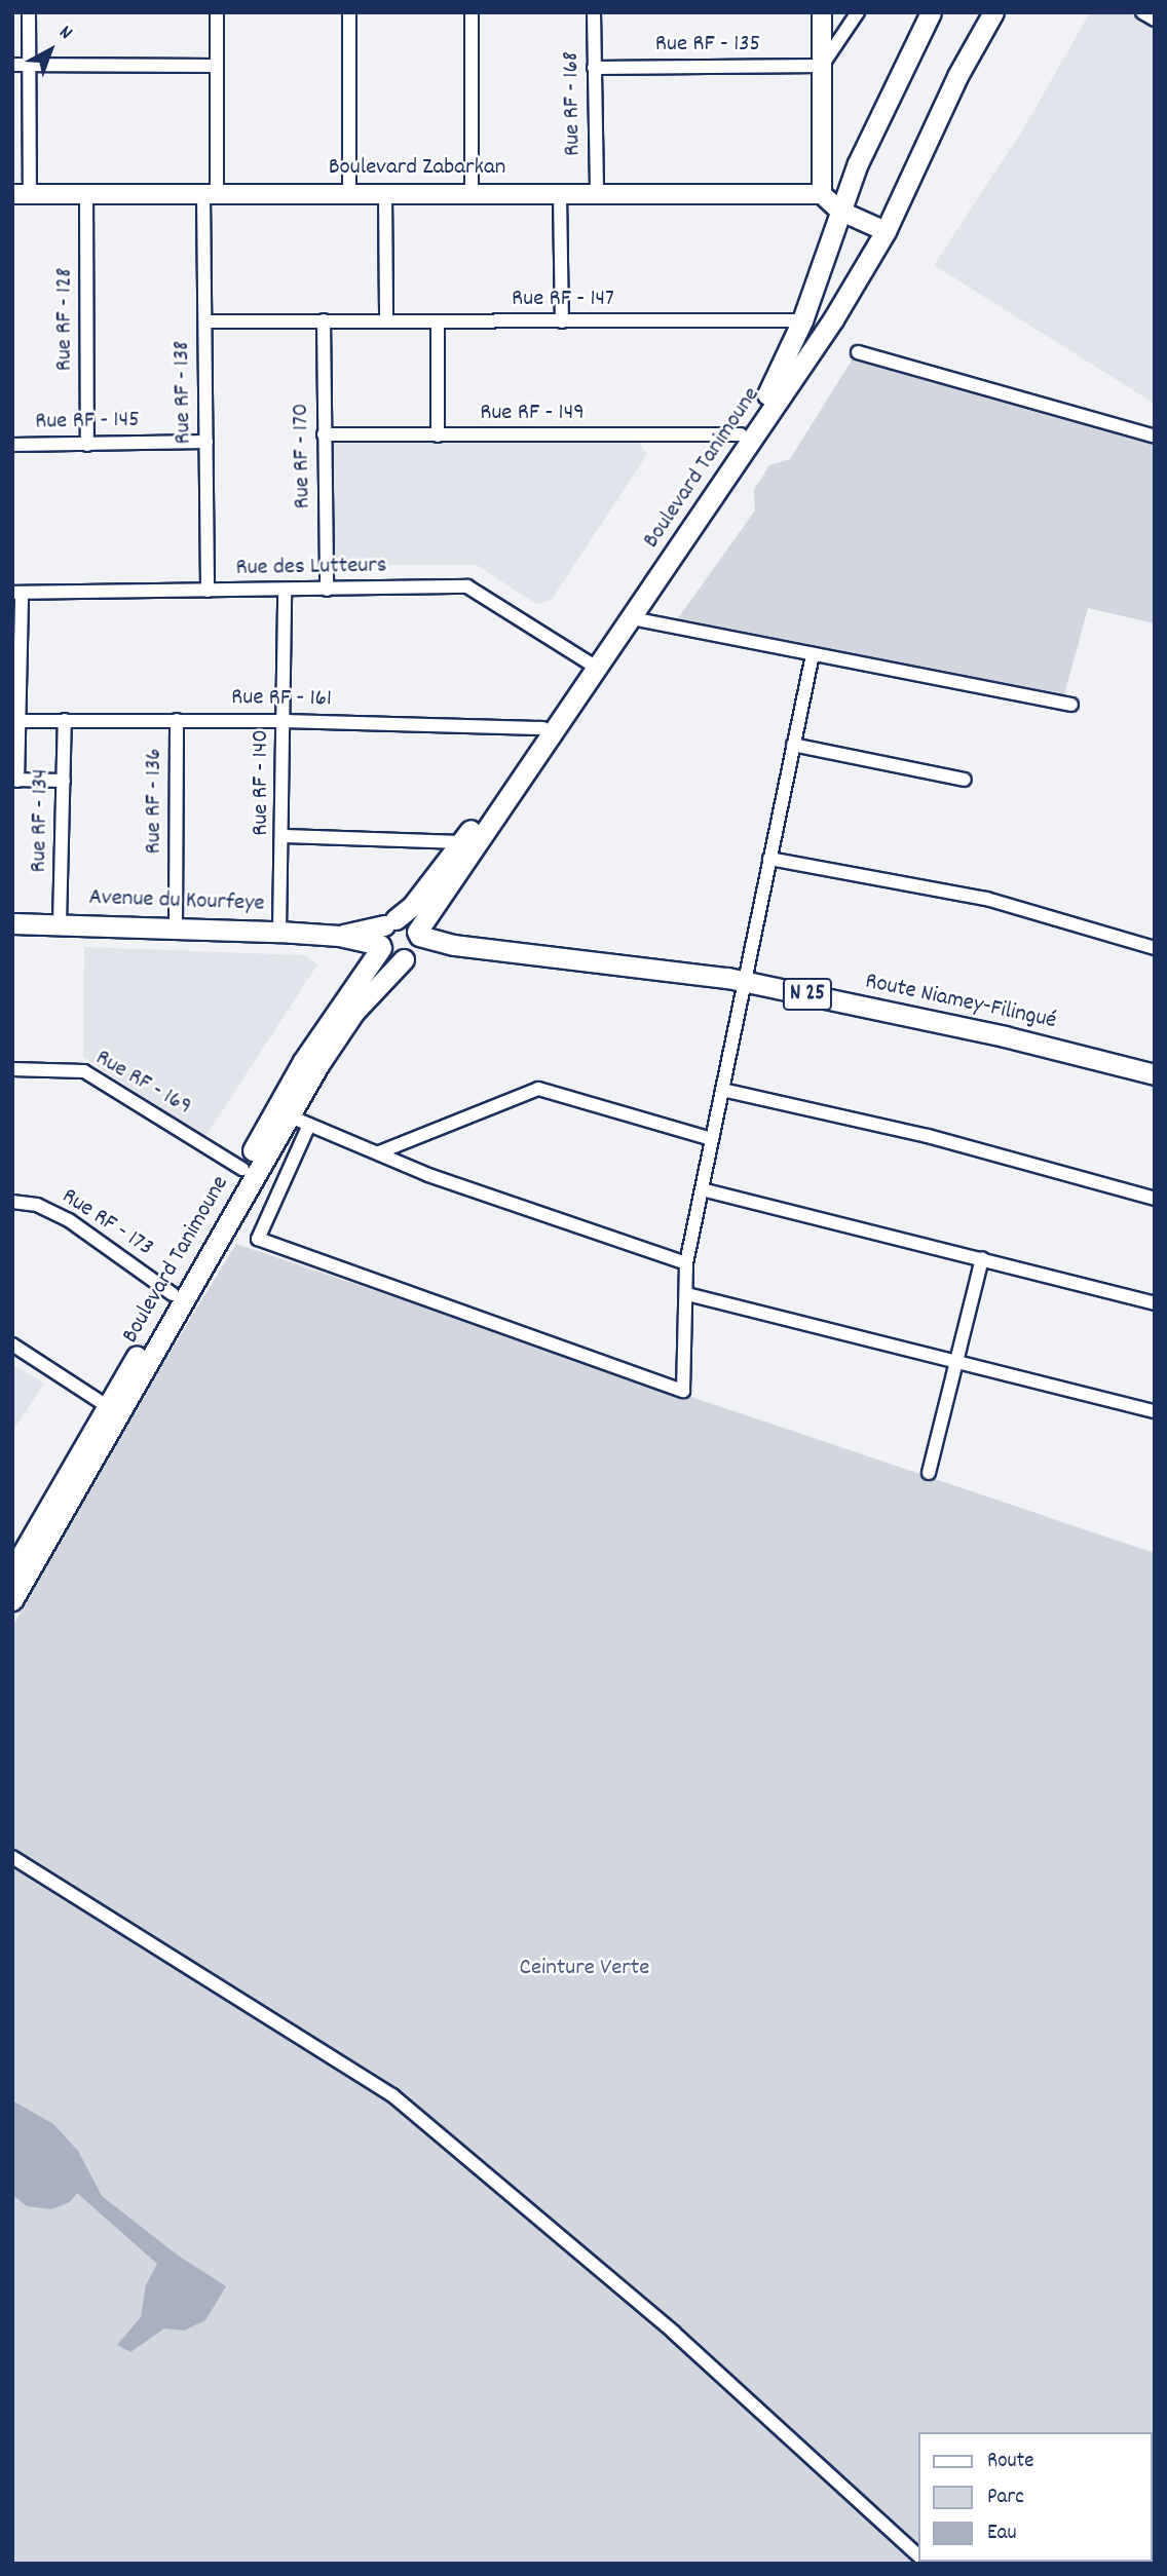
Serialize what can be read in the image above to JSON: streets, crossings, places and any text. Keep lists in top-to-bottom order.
{
  "streets": {
    "main road": [
      "Boulevard Tanimoune",
      "Avenue du Kourfeye",
      "N 25",
      "Route Niamey-Filingué"
    ],
    "street": [
      "Rue RF - 135",
      "Rue RF - 168",
      "Boulevard Zabarkan",
      "Rue RF - 147",
      "Rue RF - 128",
      "Rue RF - 138",
      "Rue RF - 149",
      "Rue RF - 145",
      "Rue RF - 170",
      "Rue des Lutteurs",
      "Rue RF - 161",
      "Rue RF - 140",
      "Rue RF - 136",
      "Rue RF - 134",
      "Rue RF - 169",
      "Rue RF - 173"
    ]
  },
  "crossings": [
    ["Rue RF - 135", "Rue RF - 168"],
    ["Rue RF - 168", "Boulevard Zabarkan"],
    ["Boulevard Zabarkan", "Rue RF - 128"],
    ["Boulevard Zabarkan", "Rue RF - 138"],
    ["Rue RF - 147", "Rue RF - 138"],
    ["Rue RF - 147", "Rue RF - 170"],
    ["Rue RF - 147", "Boulevard Tanimoune"],
    ["Rue RF - 128", "Rue RF - 145"],
    ["Rue RF - 138", "Rue RF - 145"],
    ["Rue RF - 138", "Rue des Lutteurs"],
    ["Rue RF - 149", "Rue RF - 170"],
    ["Rue RF - 149", "Boulevard Tanimoune"],
    ["Rue RF - 170", "Rue des Lutteurs"],
    ["Boulevard Tanimoune", "Rue des Lutteurs"],
    ["Boulevard Tanimoune", "Rue RF - 161"],
    ["Boulevard Tanimoune", "Avenue du Kourfeye"],
    ["Boulevard Tanimoune", "Route Niamey-Filingué"],
    ["Boulevard Tanimoune", "Rue RF - 169"],
    ["Boulevard Tanimoune", "Rue RF - 173"],
    ["Rue des Lutteurs", "Rue RF - 140"],
    ["Rue RF - 161", "Rue RF - 140"],
    ["Rue RF - 161", "Rue RF - 136"],
    ["Rue RF - 161", "Rue RF - 134"],
    ["Rue RF - 140", "Avenue du Kourfeye"],
    ["Rue RF - 136", "Avenue du Kourfeye"],
    ["Rue RF - 134", "Avenue du Kourfeye"],
    ["Avenue du Kourfeye", "Route Niamey-Filingué"]
  ],
  "parks": ["Ceinture Verte"],
  "legend": ["Route", "Parc", "Eau"],
  "north": "top right"
}
